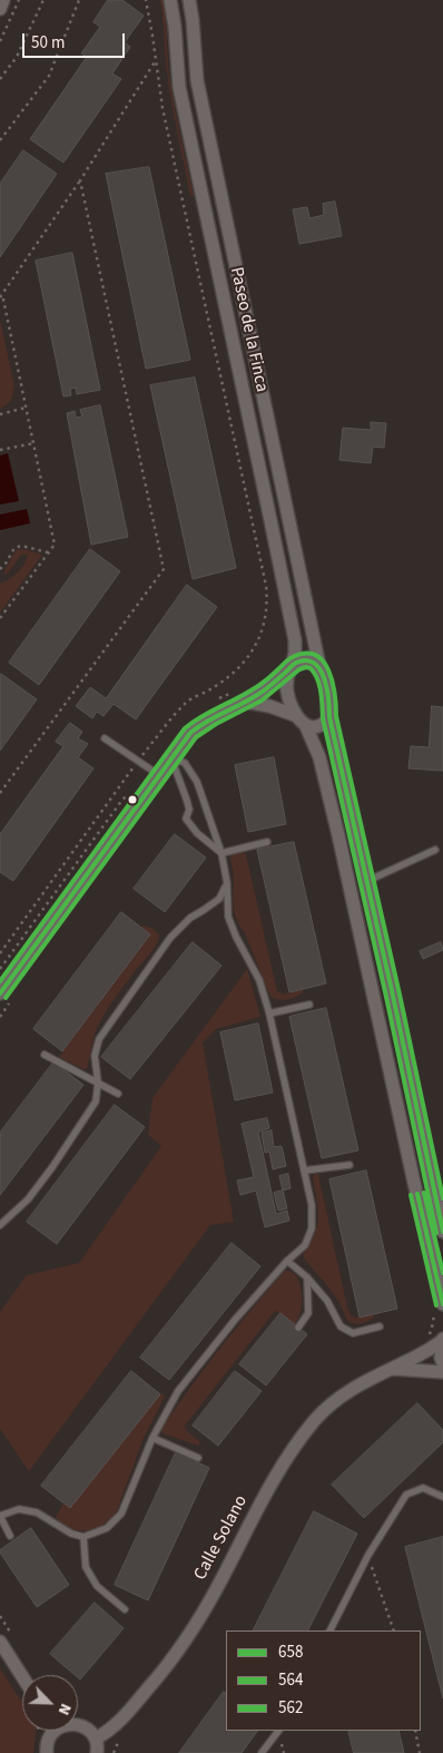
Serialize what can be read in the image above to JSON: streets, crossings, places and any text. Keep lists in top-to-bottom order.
{
  "streets": {
    "street": ["Paseo de la Finca", "Calle Solano"]
  },
  "lines": ["transit line 562", "transit line 658", "transit line 564"],
  "legend": ["658", "564", "562"],
  "scale_bar": "50 m",
  "north": "bottom right"
}
